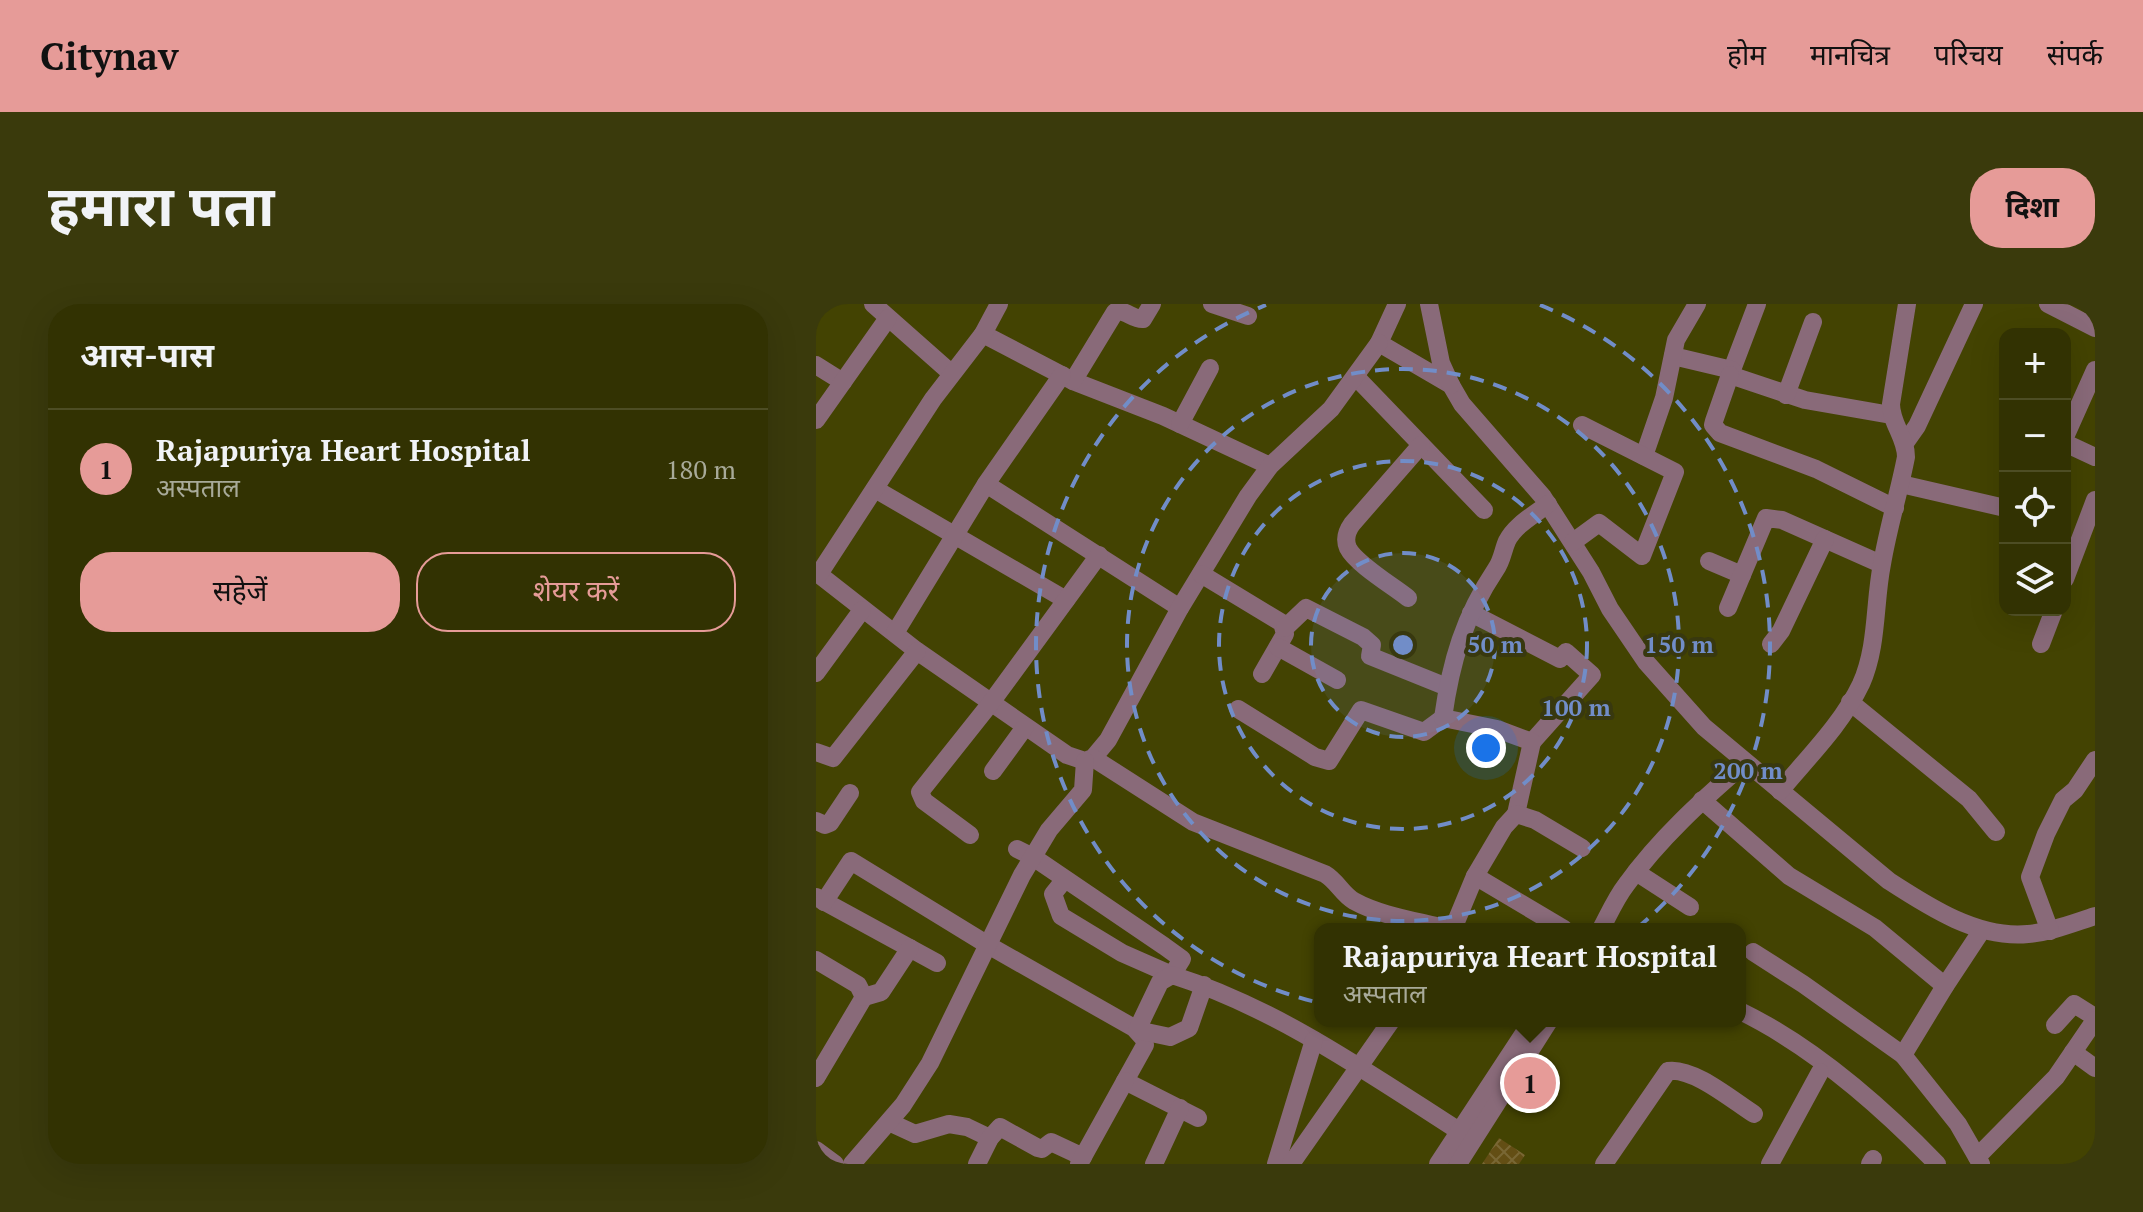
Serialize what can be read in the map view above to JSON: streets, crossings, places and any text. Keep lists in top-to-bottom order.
{
  "page": {
    "header": "Citynav",
    "nav": [
      "होम",
      "मानचित्र",
      "परिचय",
      "संपर्क"
    ],
    "title": "हमारा पता",
    "buttons": [
      "दिशा",
      ["सहेजें", "शेयर करें"]
    ],
    "heading": "आस-पास",
    "map_buttons": ["+", "−"],
    "list": [
      {
        "mark": "1",
        "name": "Rajapuriya Heart Hospital",
        "note": "अस्पताल",
        "value": "180 m"
      }
    ],
    "popup": ["Rajapuriya Heart Hospital", "अस्पताल"],
    "pins": "1"
  },
  "rings": [
    "50 m",
    "150 m",
    "100 m",
    "200 m"
  ]
}
